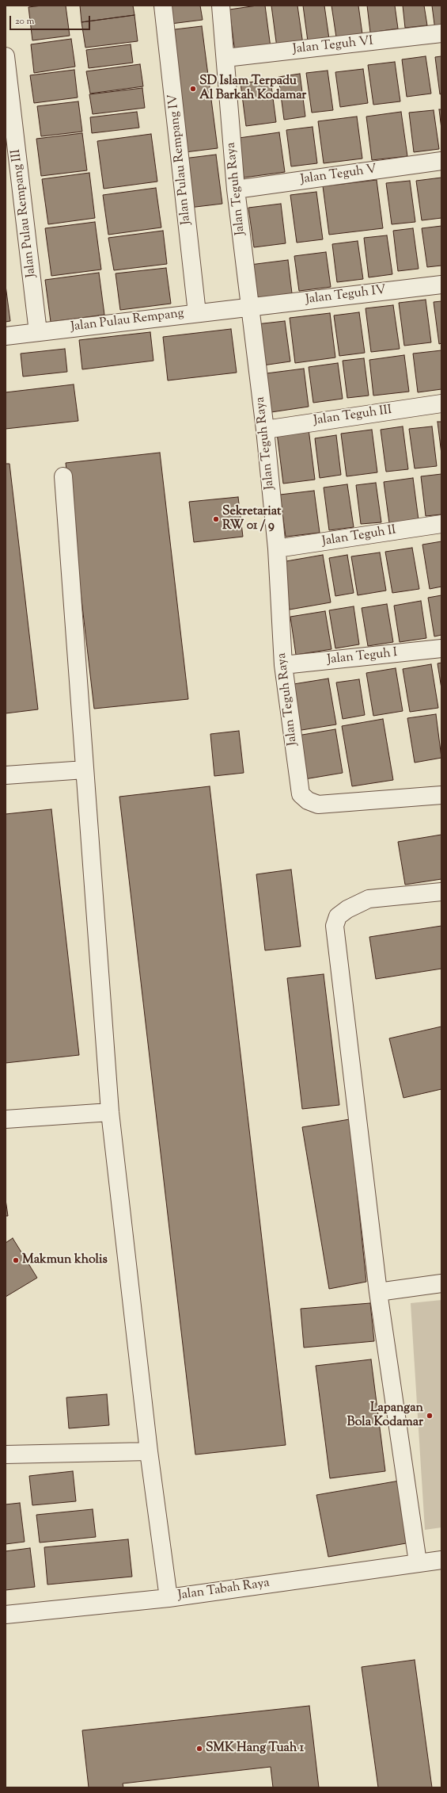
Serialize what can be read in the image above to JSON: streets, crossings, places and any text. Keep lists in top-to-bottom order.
{
  "streets": {
    "street": [
      "Jalan Teguh VI",
      "Jalan Pulau Rempang IV",
      "Jalan Teguh V",
      "Jalan Teguh Raya",
      "Jalan Pulau Rempang III",
      "Jalan Teguh IV",
      "Jalan Pulau Rempang",
      "Jalan Teguh III",
      "Jalan Teguh II",
      "Jalan Teguh I",
      "Jalan Tabah Raya"
    ]
  },
  "crossings": [
    ["Jalan Teguh VI", "Jalan Teguh Raya"],
    ["Jalan Pulau Rempang IV", "Jalan Pulau Rempang"],
    ["Jalan Teguh V", "Jalan Teguh Raya"],
    ["Jalan Teguh Raya", "Jalan Teguh IV"],
    ["Jalan Teguh Raya", "Jalan Pulau Rempang"],
    ["Jalan Teguh Raya", "Jalan Teguh III"],
    ["Jalan Teguh Raya", "Jalan Teguh II"],
    ["Jalan Teguh Raya", "Jalan Teguh I"],
    ["Jalan Pulau Rempang III", "Jalan Pulau Rempang"],
    ["Jalan Teguh IV", "Jalan Pulau Rempang"]
  ],
  "places": [
    "SD Islam Terpadu Al Barkah Kodamar",
    "Sekretariat RW 01 / 9",
    "Makmun kholis",
    "Lapangan Bola Kodamar",
    "SMK Hang Tuah 1"
  ],
  "scale_bar": "20 m"
}
